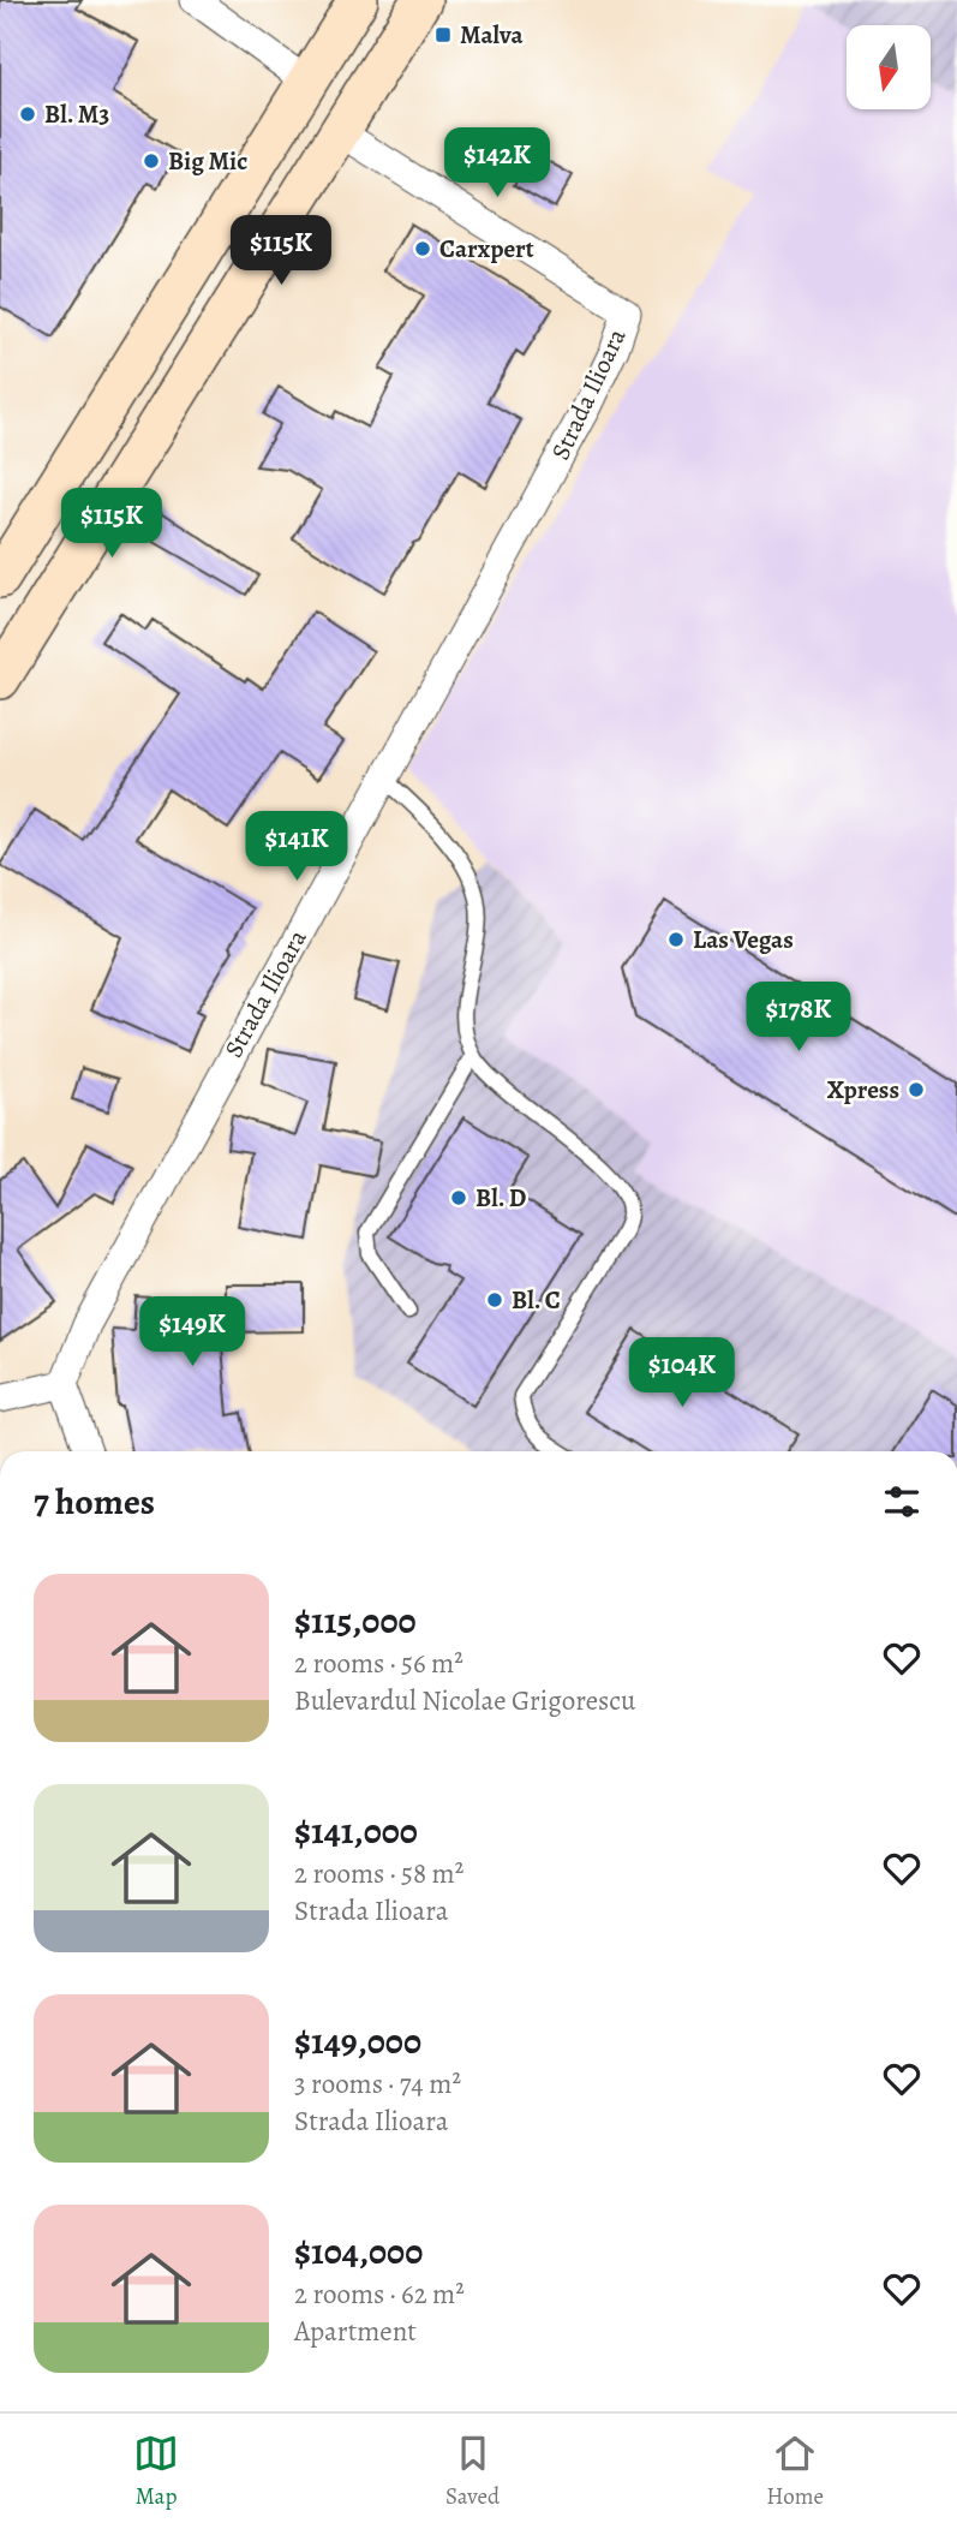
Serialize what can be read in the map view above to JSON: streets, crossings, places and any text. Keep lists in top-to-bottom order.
{
  "streets": {
    "street": ["Strada Ilioara"]
  },
  "places": {
    "transit": ["Malva"],
    "other": [
      "Bl. M3",
      "Big Mic",
      "Carxpert",
      "Las Vegas",
      "Xpress",
      "Bl. D",
      "Bl. C"
    ]
  },
  "north": "bottom",
  "page": {
    "price": [
      "$142K",
      "$115K",
      "$115K",
      "$141K",
      "$178K",
      "$149K",
      "$104K"
    ],
    "heading": "7 homes",
    "list": [
      {
        "name": "$115,000",
        "note": "2 rooms · 56 m² · Bulevardul Nicolae Grigorescu"
      },
      {
        "name": "$141,000",
        "note": "2 rooms · 58 m² · Strada Ilioara"
      },
      {
        "name": "$149,000",
        "note": "3 rooms · 74 m² · Strada Ilioara"
      },
      {
        "name": "$104,000",
        "note": "2 rooms · 62 m² · Apartment"
      }
    ],
    "tabs": ["Map", "Saved", "Home"]
  }
}
